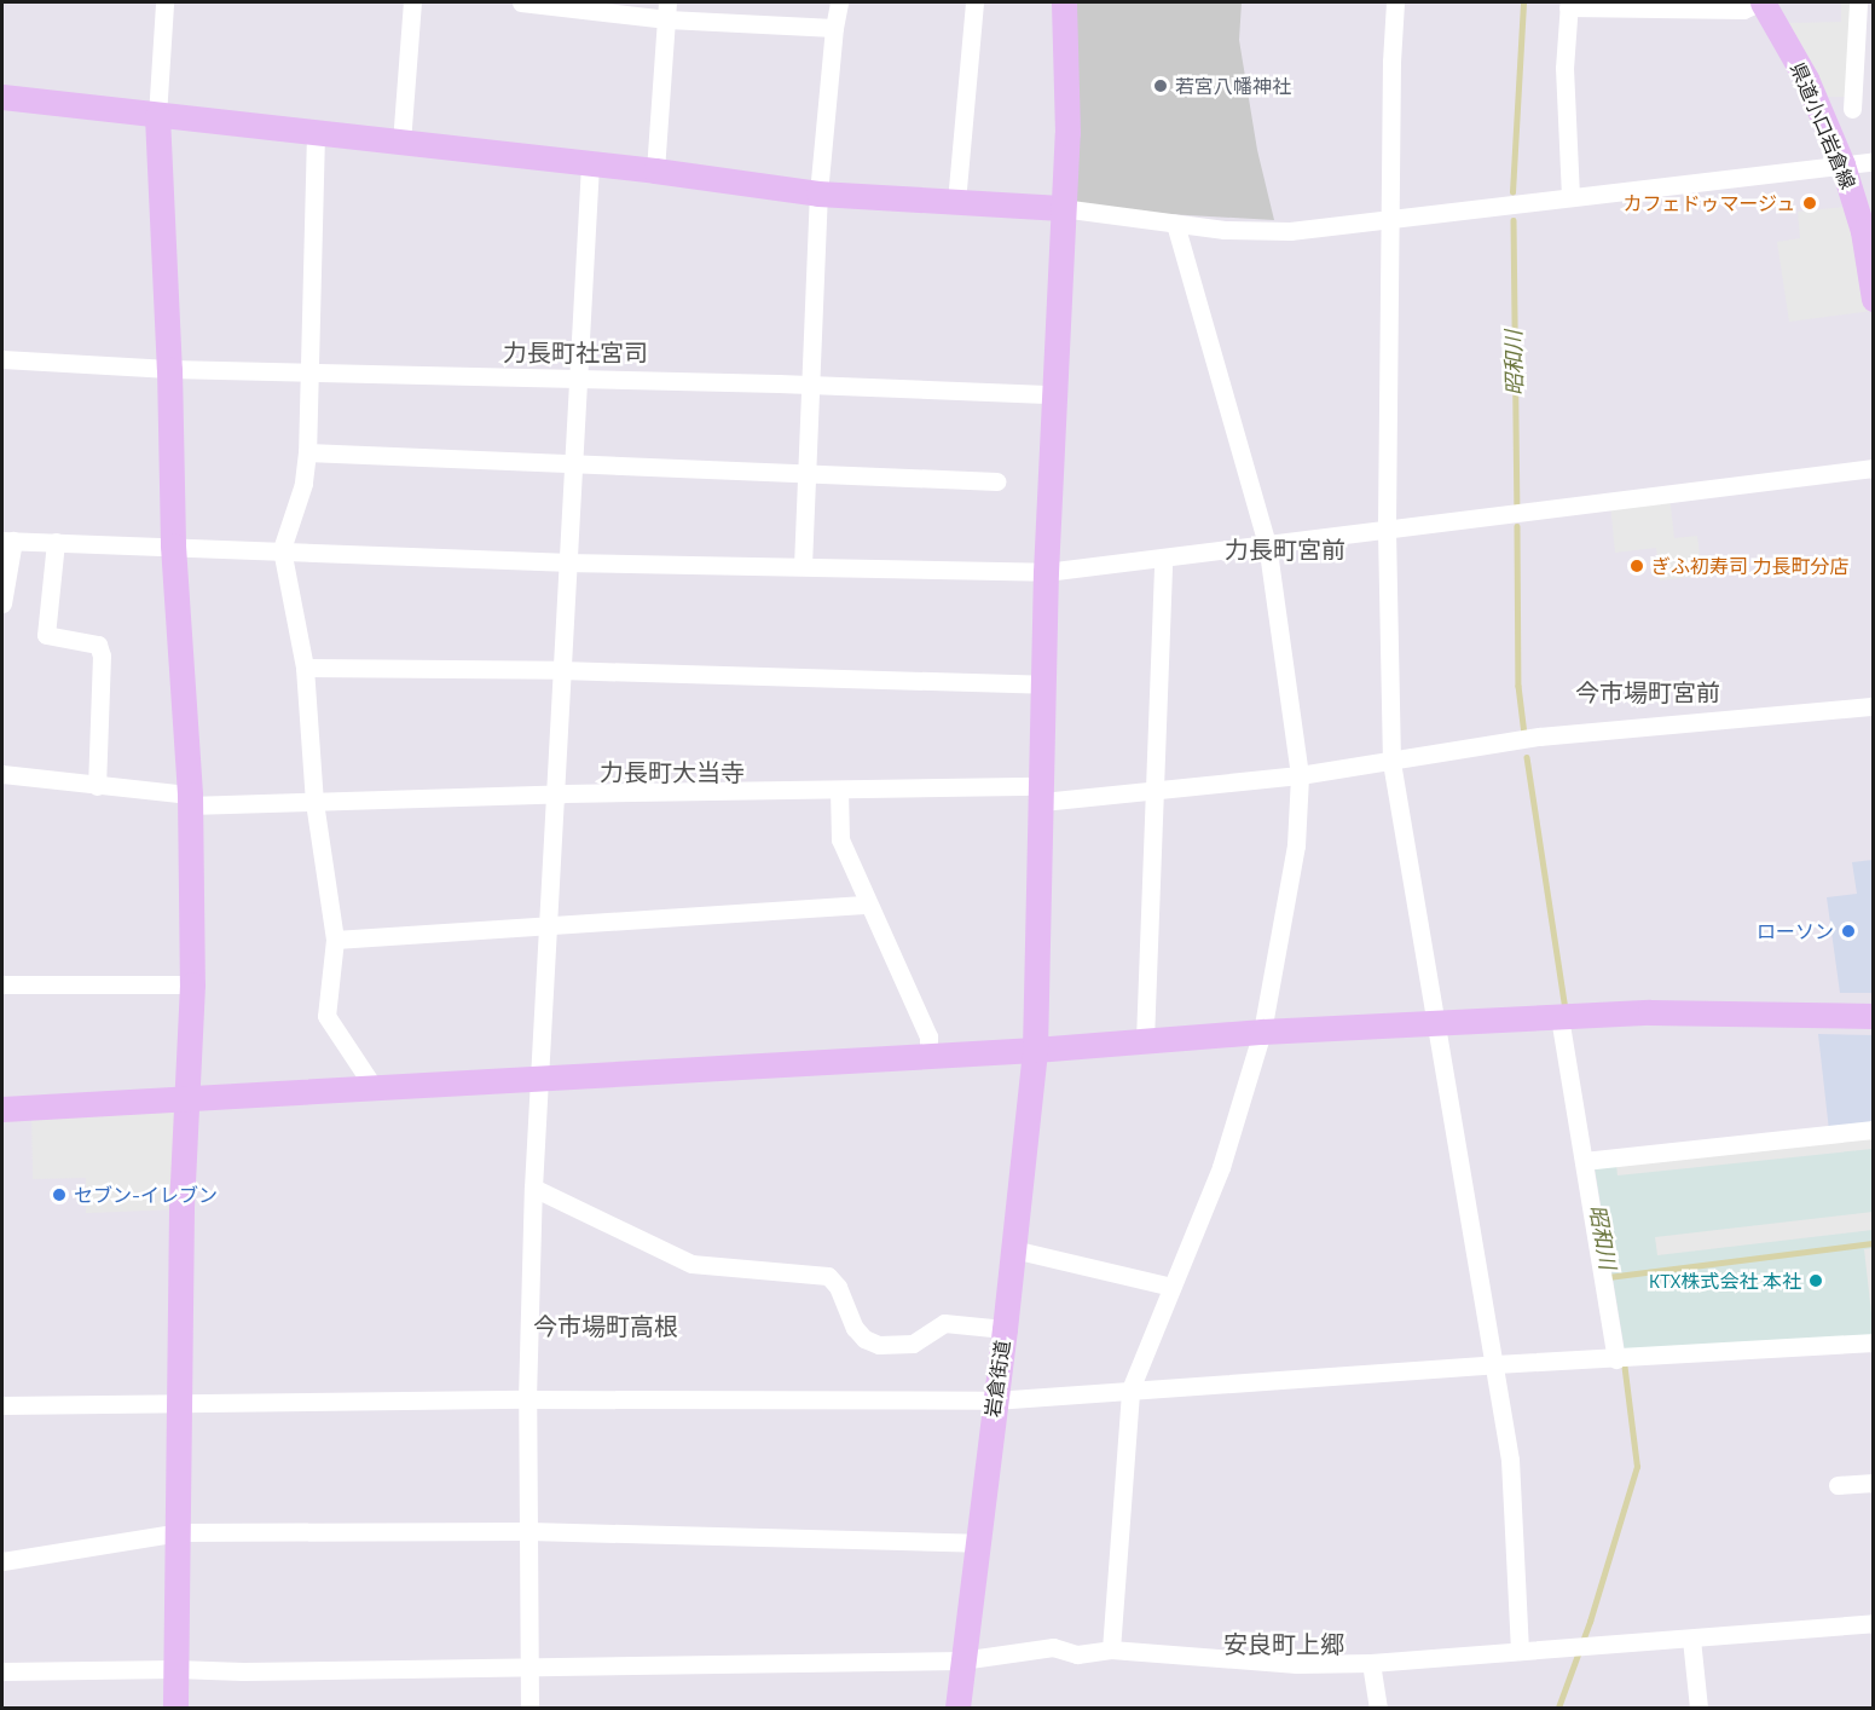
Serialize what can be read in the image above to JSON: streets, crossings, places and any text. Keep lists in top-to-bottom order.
{
  "streets": {
    "street": ["県道小口岩倉線", "岩倉街道"]
  },
  "districts": [
    "力長町社宮司",
    "力長町宮前",
    "今市場町宮前",
    "力長町大当寺",
    "今市場町高根",
    "安良町上郷"
  ],
  "water": ["昭和川"],
  "places": [
    "若宮八幡神社",
    "カフェドゥマージュ",
    "ぎふ初寿司 力長町分店",
    "ローソン",
    "セブン-イレブン",
    "KTX株式会社 本社"
  ]
}
